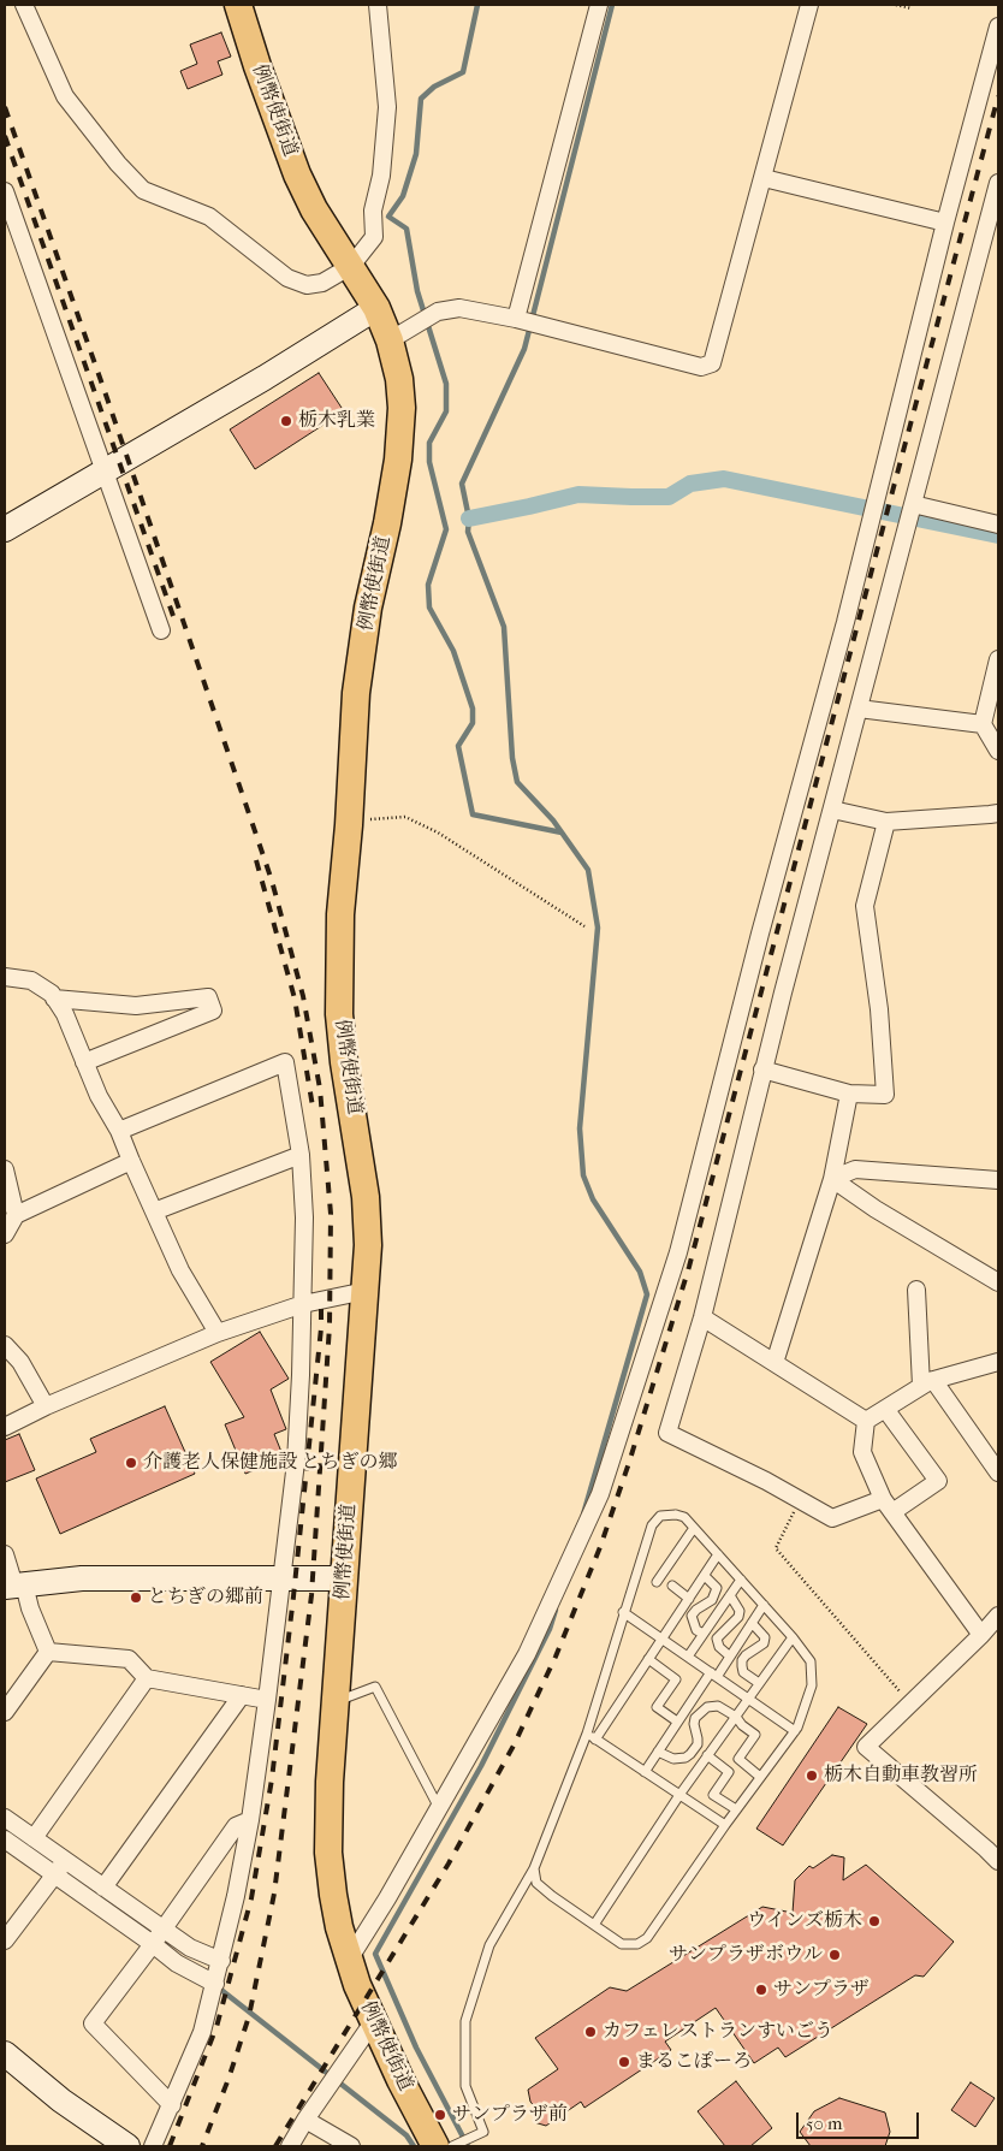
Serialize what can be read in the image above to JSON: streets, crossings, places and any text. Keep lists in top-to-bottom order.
{
  "streets": {
    "main road": ["例幣使街道"]
  },
  "places": [
    "栃木乳業",
    "介護老人保健施設 とちぎの郷",
    "とちぎの郷前",
    "栃木自動車教習所",
    "ウインズ栃木",
    "サンプラザボウル",
    "サンプラザ",
    "カフェレストランすいごう",
    "まるこぽーろ",
    "サンプラザ前"
  ],
  "scale_bar": "50 m"
}
